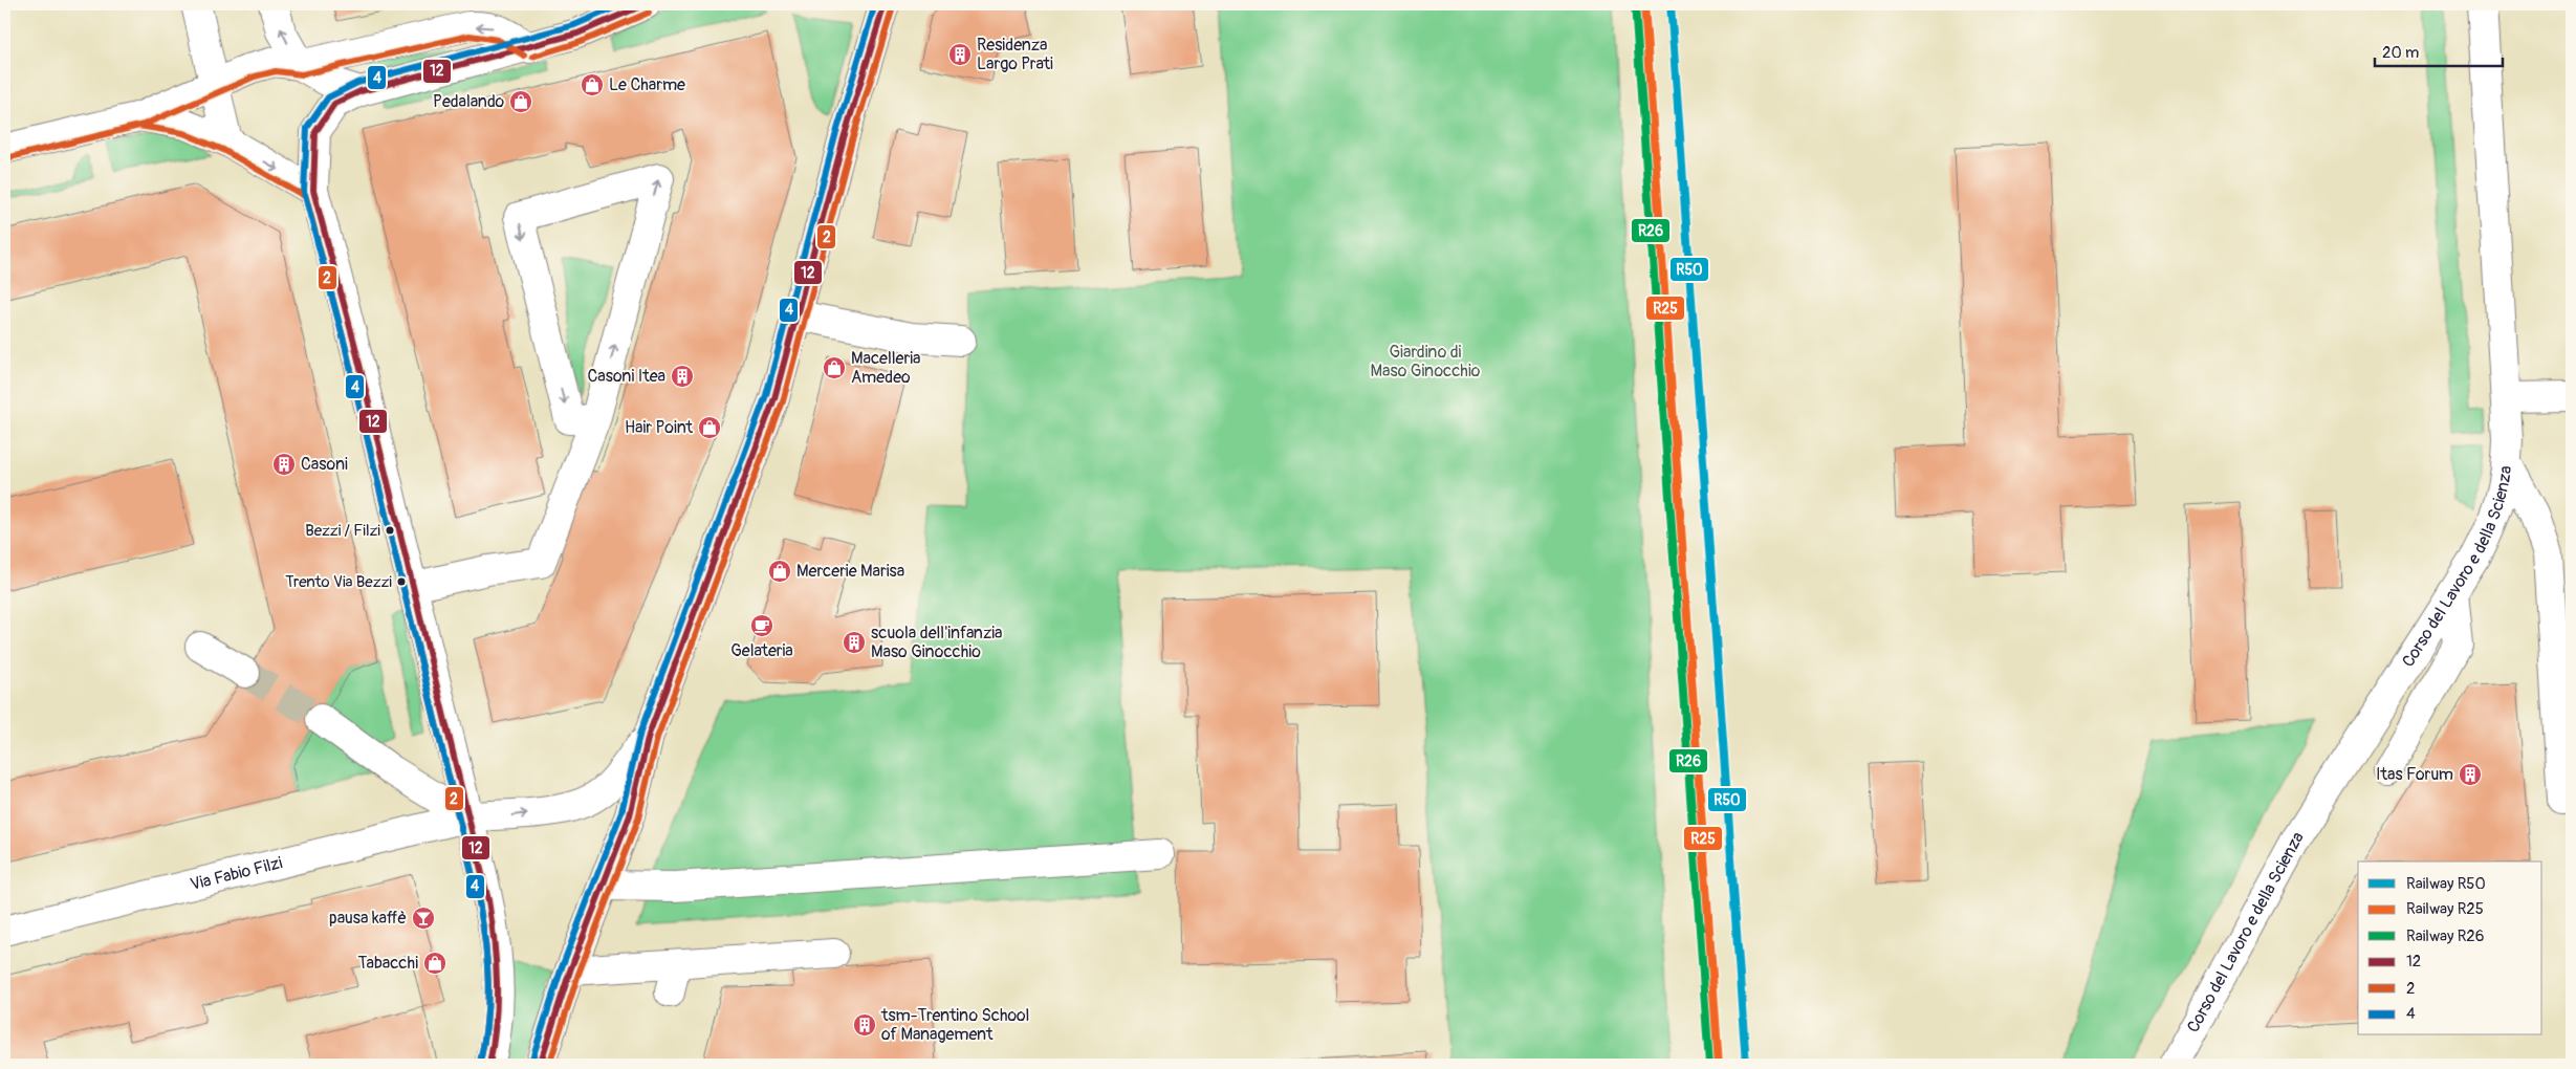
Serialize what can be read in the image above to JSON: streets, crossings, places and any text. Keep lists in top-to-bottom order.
{
  "streets": {
    "street": ["Corso del Lavoro e della Scienza", "Via Fabio Filzi"]
  },
  "parks": ["Giardino di Maso Ginocchio"],
  "places": {
    "building": [
      "Residenza Largo Prati",
      "Casoni Itea",
      "Casoni",
      "scuola dell'infanzia Maso Ginocchio",
      "Itas Forum",
      "tsm-Trentino School of Management"
    ],
    "shop": [
      "Le Charme",
      "Pedalando",
      "Macelleria Amedeo",
      "Hair Point",
      "Mercerie Marisa",
      "Tabacchi"
    ],
    "other": ["Bezzi / Filzi", "Trento Via Bezzi"],
    "cafe": ["Gelateria"],
    "bar": ["pausa kaffè"]
  },
  "lines": [
    "rail line R50",
    "rail line R25",
    "transit line 12",
    "transit line 4",
    "rail line R26",
    "transit line 2"
  ],
  "legend": [
    "Railway R50",
    "Railway R25",
    "Railway R26",
    "12",
    "2",
    "4"
  ],
  "scale_bar": "20 m"
}
